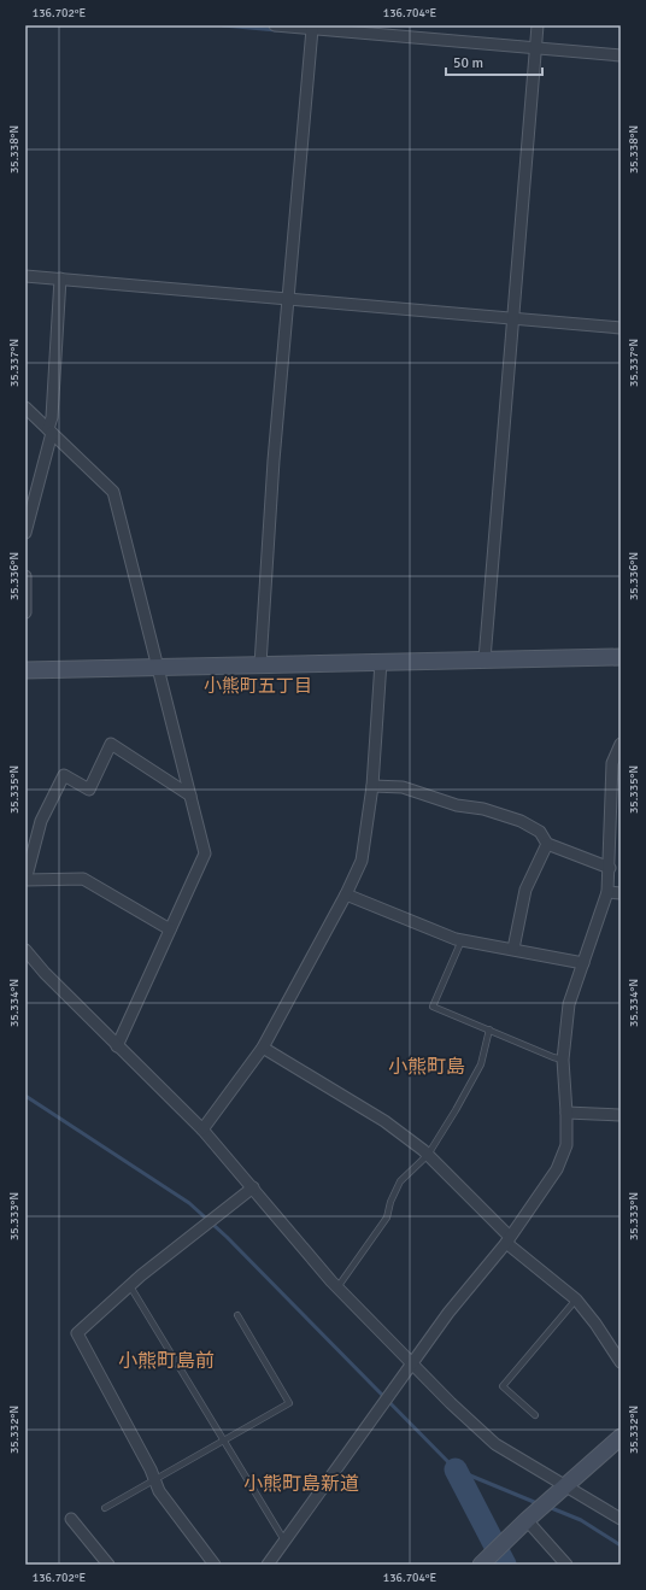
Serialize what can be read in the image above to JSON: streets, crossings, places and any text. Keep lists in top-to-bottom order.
{
  "districts": [
    "小熊町五丁目",
    "小熊町島",
    "小熊町島前",
    "小熊町島新道"
  ],
  "scale_bar": "50 m",
  "coordinates": [
    "136.702°E",
    "136.704°E",
    "35.338°N",
    "35.337°N",
    "35.336°N",
    "35.335°N",
    "35.334°N",
    "35.333°N",
    "35.332°N"
  ]
}
